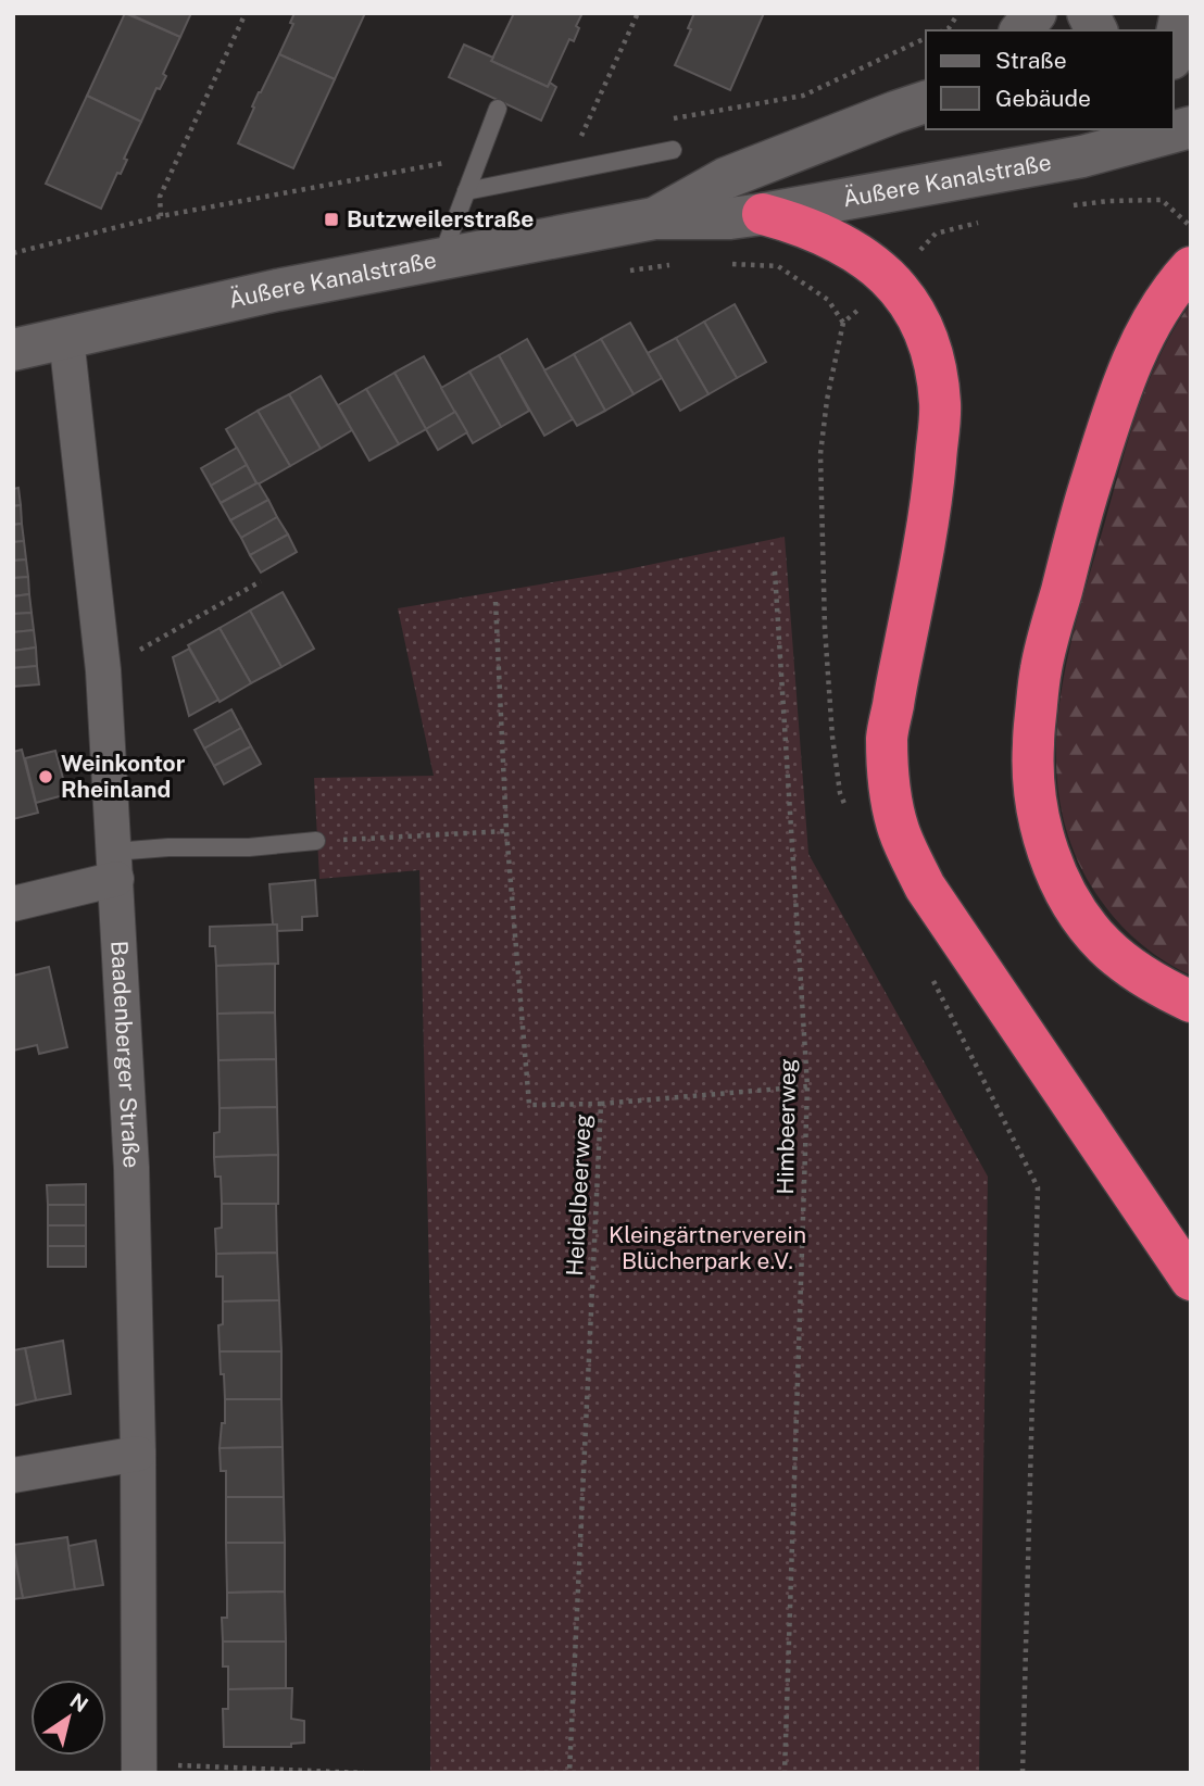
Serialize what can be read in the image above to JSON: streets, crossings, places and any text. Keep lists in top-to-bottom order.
{
  "streets": {
    "main road": ["Äußere Kanalstraße"],
    "street": ["Baadenberger Straße"],
    "path": ["Himbeerweg", "Heidelbeerweg"]
  },
  "crossings": [
    ["Äußere Kanalstraße", "Baadenberger Straße"]
  ],
  "parks": ["Kleingärtnerverein Blücherpark e.V."],
  "places": {
    "transit": ["Butzweilerstraße"],
    "other": ["Weinkontor Rheinland"]
  },
  "legend": ["Straße", "Gebäude"],
  "north": "top right"
}
